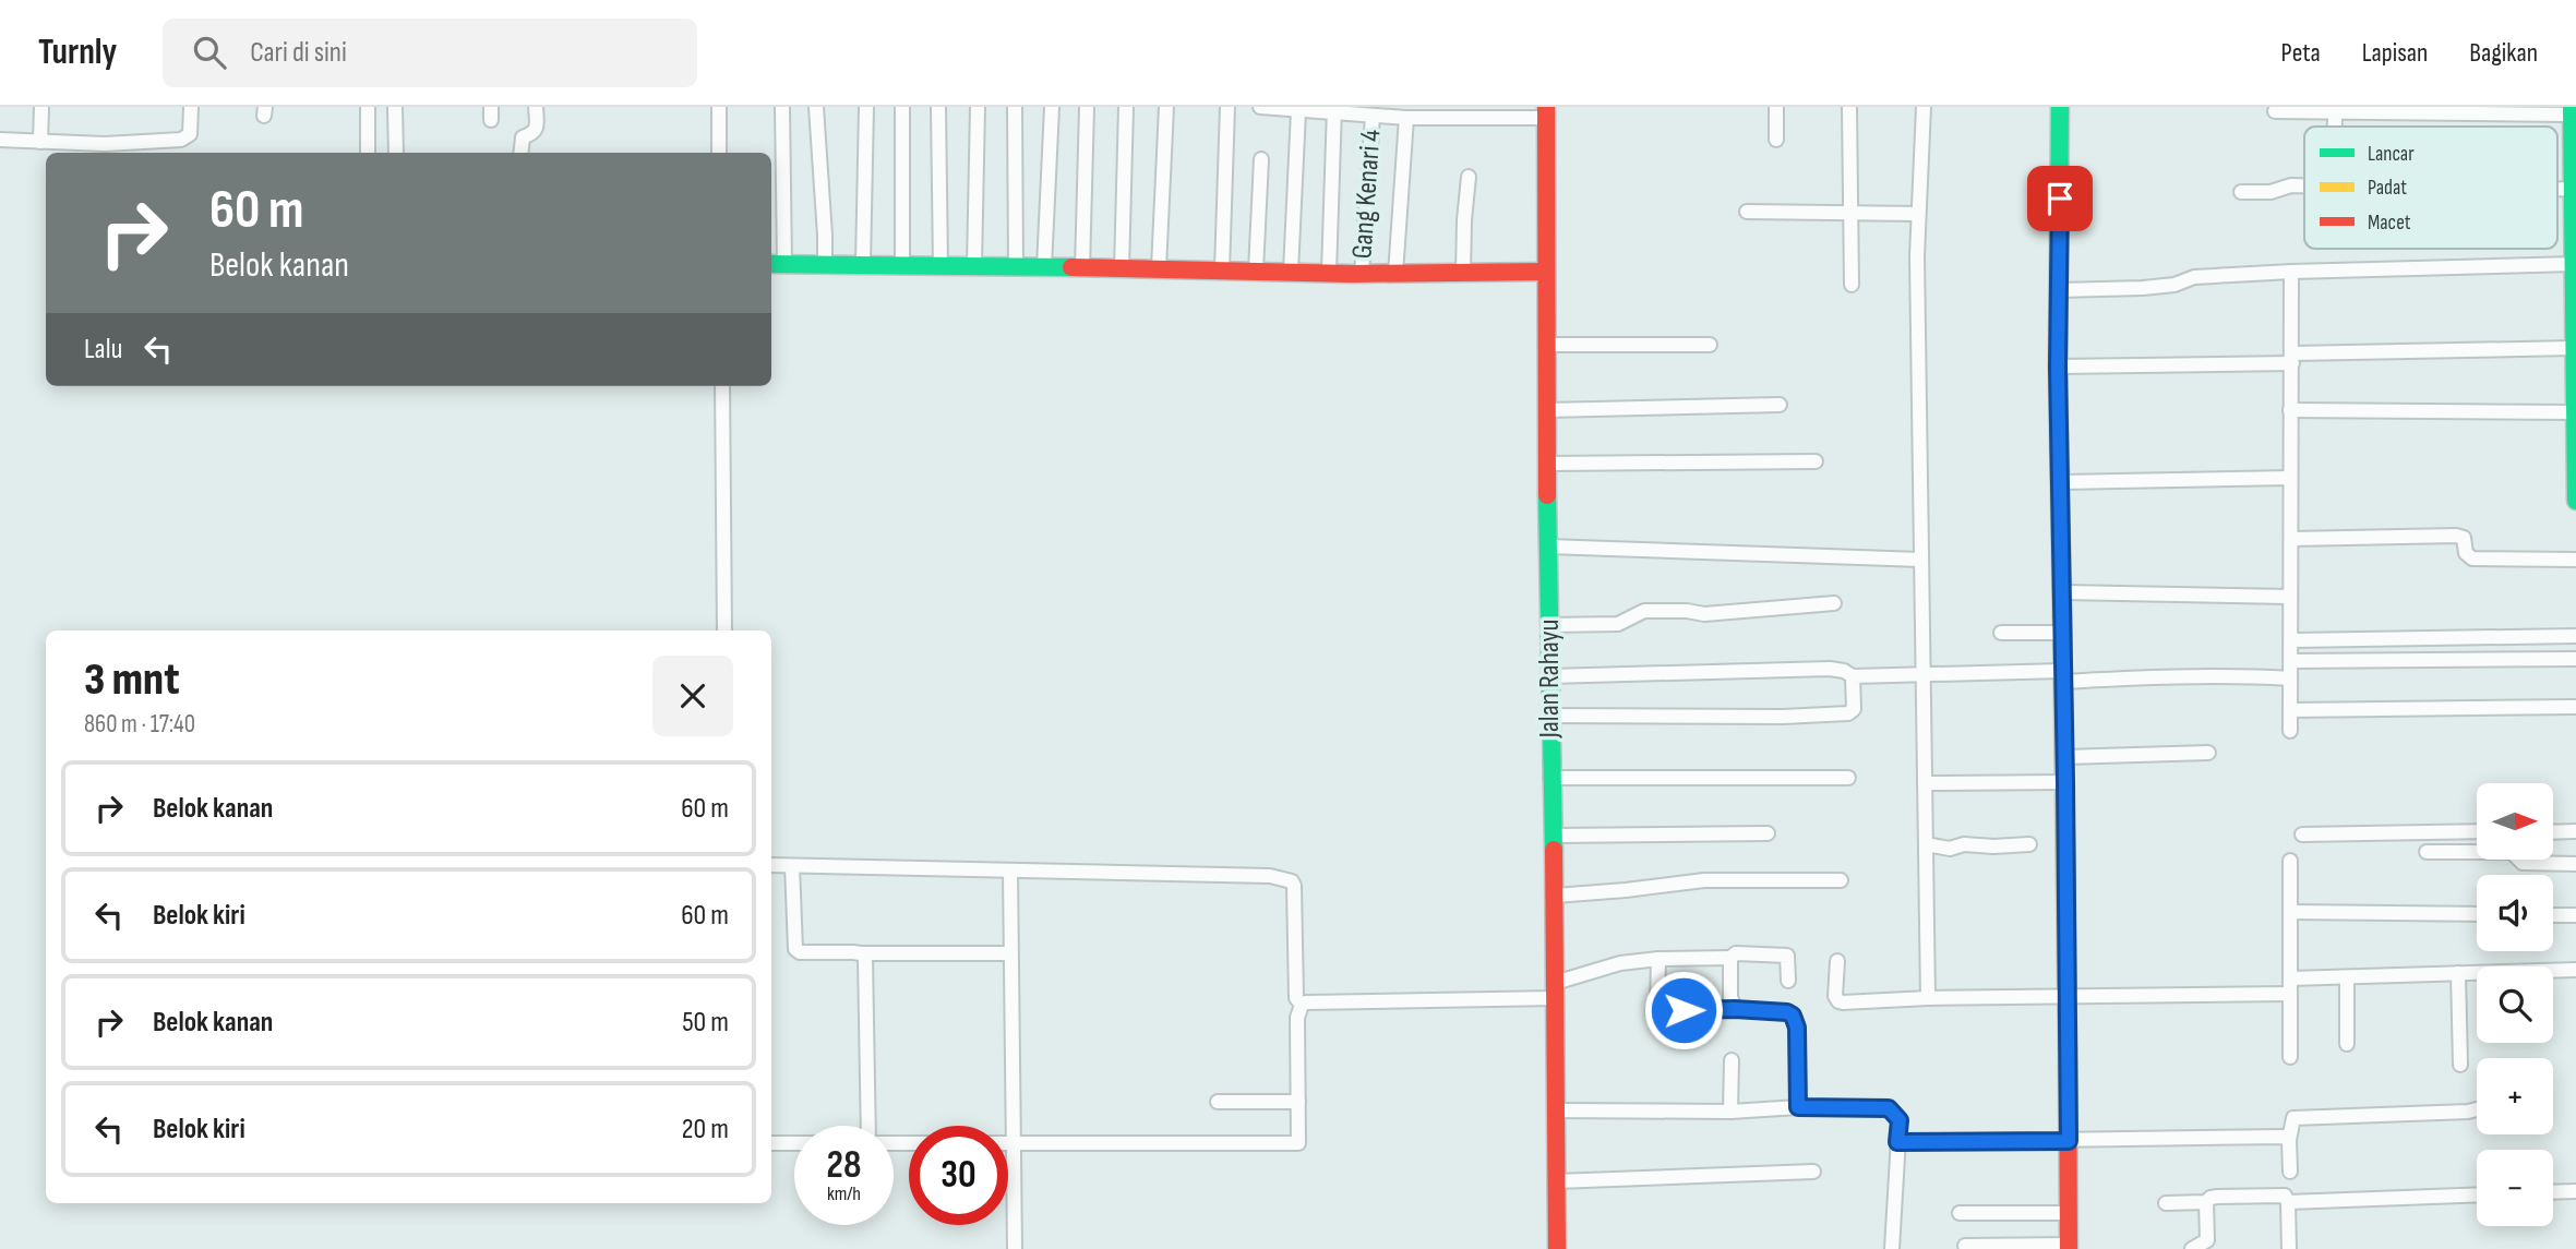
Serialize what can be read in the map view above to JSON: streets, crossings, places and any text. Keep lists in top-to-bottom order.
{
  "streets": {
    "street": ["Gang Kenari 4", "Jalan Rahayu"]
  },
  "legend": ["Lancar", "Padat", "Macet"],
  "north": "right",
  "page": {
    "header": "Turnly",
    "search": "Cari di sini",
    "nav": ["Peta", "Lapisan", "Bagikan"],
    "turn": ["60 m", "Belok kanan"],
    "then": "Lalu",
    "heading": ["3 mnt", "860 m · 17:40"],
    "list": [
      {
        "name": "Belok kanan",
        "value": "60 m"
      },
      {
        "name": "Belok kiri",
        "value": "60 m"
      },
      {
        "name": "Belok kanan",
        "value": "50 m"
      },
      {
        "name": "Belok kiri",
        "value": "20 m"
      }
    ],
    "map_buttons": ["+", "−"],
    "speed": "28 km/h",
    "limit": "30"
  }
}
